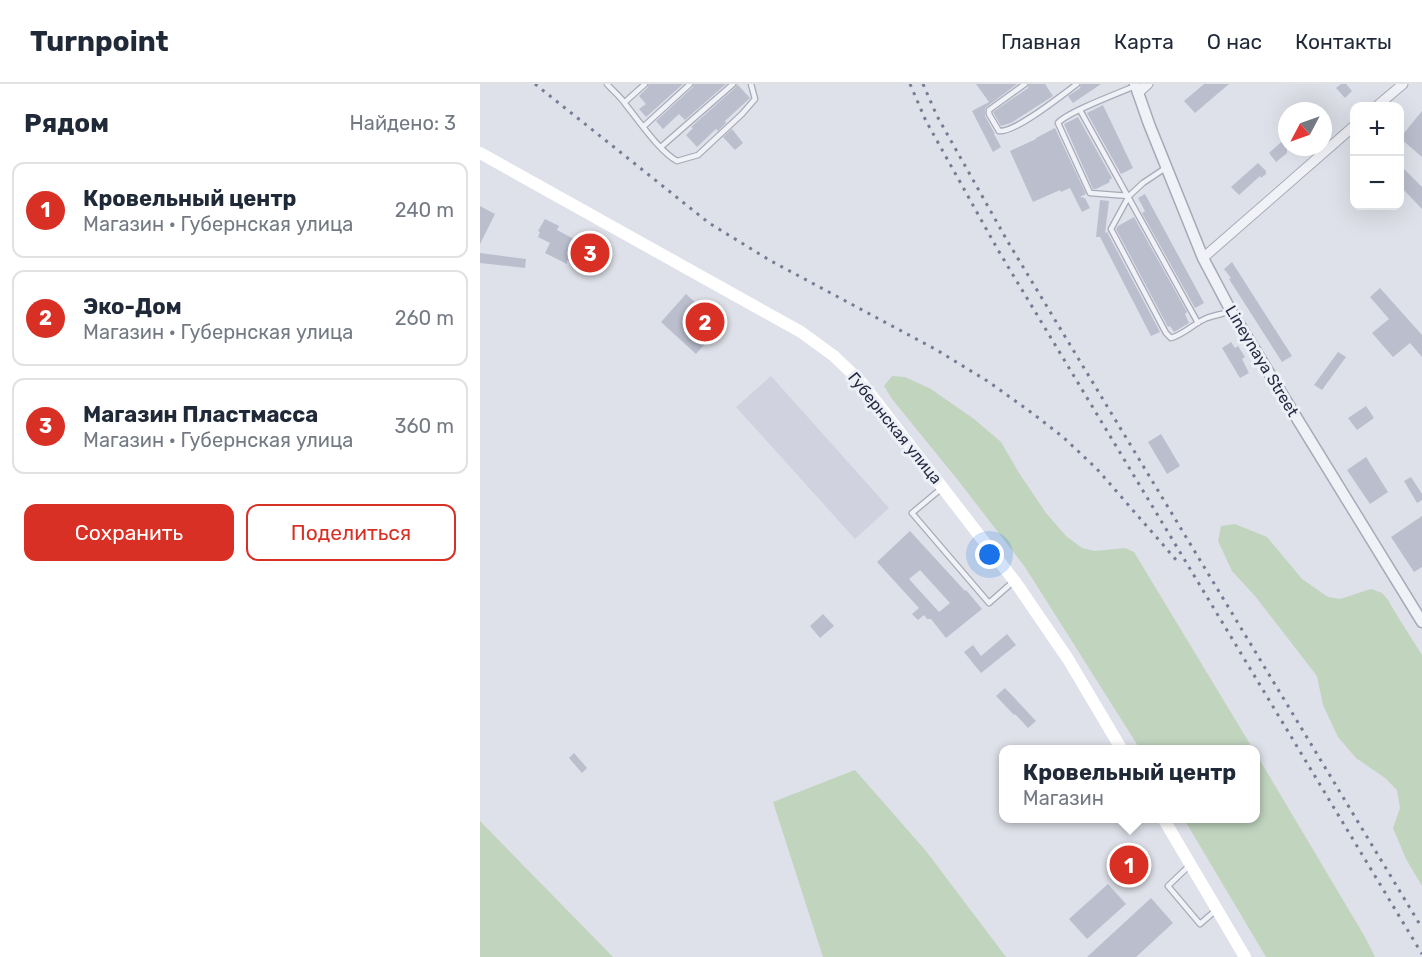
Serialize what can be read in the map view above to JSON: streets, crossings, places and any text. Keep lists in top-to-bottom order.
{
  "streets": {
    "main road": ["Губернская улица"],
    "street": ["Lineynaya Street"]
  },
  "north": "bottom left",
  "page": {
    "header": "Turnpoint",
    "nav": [
      "Главная",
      "Карта",
      "О нас",
      "Контакты"
    ],
    "heading": ["Рядом", "Найдено: 3"],
    "map_buttons": ["+", "−"],
    "list": [
      {
        "mark": "1",
        "name": "Кровельный центр",
        "note": "Магазин · Губернская улица",
        "value": "240 m"
      },
      {
        "mark": "2",
        "name": "Эко-Дом",
        "note": "Магазин · Губернская улица",
        "value": "260 m"
      },
      {
        "mark": "3",
        "name": "Магазин Пластмасса",
        "note": "Магазин · Губернская улица",
        "value": "360 m"
      }
    ],
    "pins": ["3", "2", "1"],
    "buttons": ["Сохранить", "Поделиться"],
    "popup": ["Кровельный центр", "Магазин"]
  }
}
